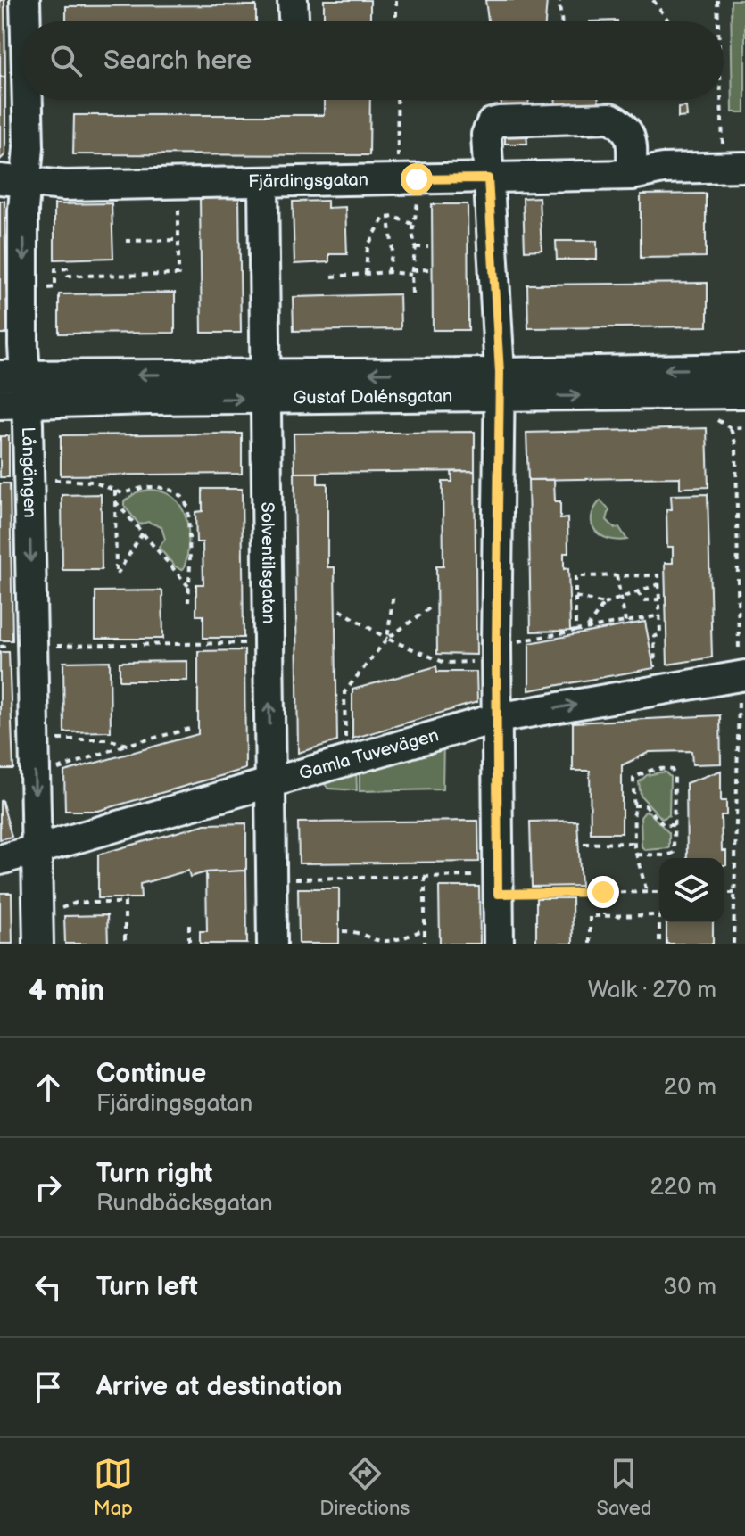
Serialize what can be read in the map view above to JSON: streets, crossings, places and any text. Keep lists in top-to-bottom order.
{
  "streets": {
    "street": [
      "Fjärdingsgatan",
      "Gustaf Dalénsgatan",
      "Långängen",
      "Solventilsgatan",
      "Gamla Tuvevägen"
    ]
  },
  "crossings": [
    ["Fjärdingsgatan", "Långängen"],
    ["Fjärdingsgatan", "Solventilsgatan"],
    ["Gustaf Dalénsgatan", "Långängen"],
    ["Gustaf Dalénsgatan", "Solventilsgatan"],
    ["Långängen", "Gamla Tuvevägen"],
    ["Solventilsgatan", "Gamla Tuvevägen"]
  ],
  "one_way": ["Långängen"],
  "page": {
    "search": "Search here",
    "heading": ["4 min", "Walk · 270 m"],
    "list": [
      ["Continue", "Fjärdingsgatan", "20 m"],
      ["Turn right", "Rundbäcksgatan", "220 m"],
      ["Turn left", "30 m"],
      "Arrive at destination"
    ],
    "nav": ["Map", "Directions", "Saved"]
  }
}
